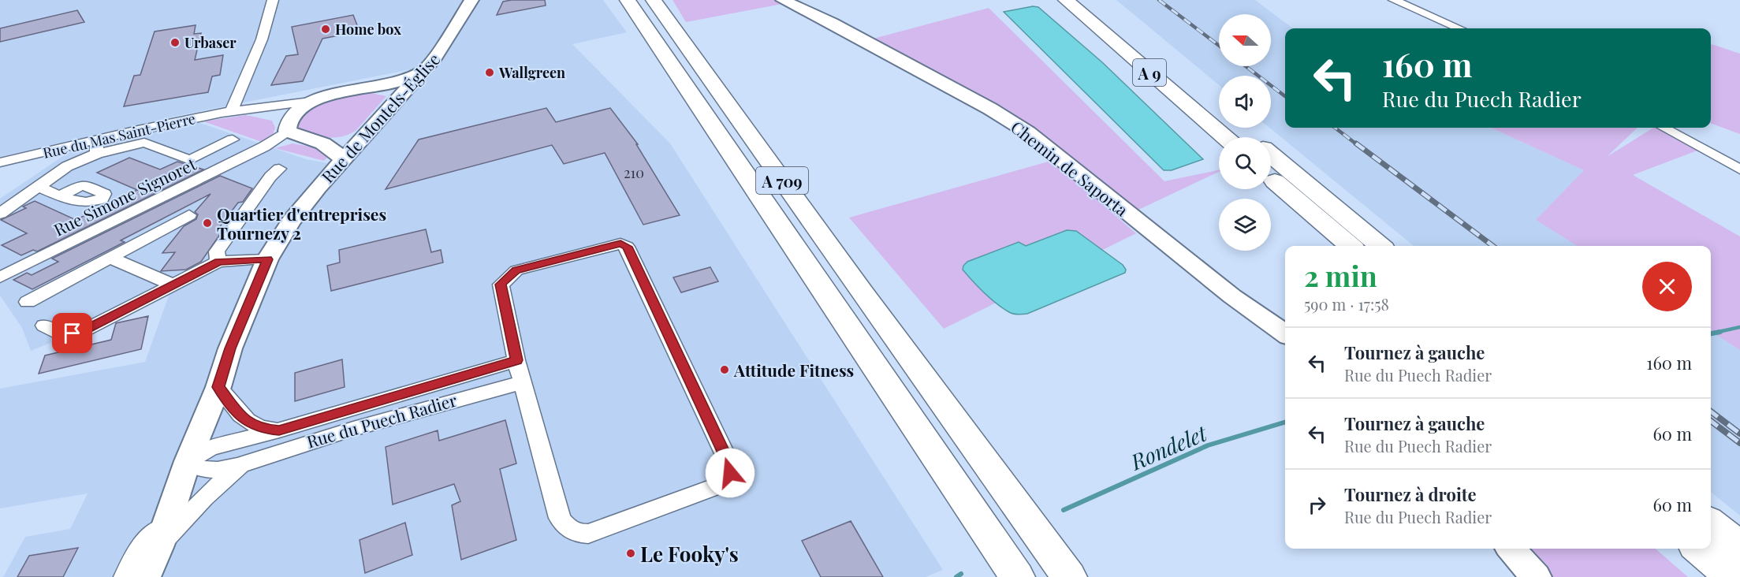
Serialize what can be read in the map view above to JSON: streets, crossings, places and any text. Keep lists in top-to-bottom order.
{
  "streets": {
    "highway": ["A 9", "A 709"],
    "street": [
      "Rue de Montels-Église",
      "Rue du Mas Saint-Pierre",
      "Chemin de Saporta",
      "Rue Simone Signoret",
      "Rue du Puech Radier"
    ]
  },
  "crossings": [
    ["Rue de Montels-Église", "Rue du Mas Saint-Pierre"],
    ["Rue de Montels-Église", "Rue du Puech Radier"],
    ["Rue du Mas Saint-Pierre", "Rue Simone Signoret"]
  ],
  "water": ["Rondelet"],
  "places": [
    "Home box",
    "Urbaser",
    "Wallgreen",
    "Quartier d'entreprises Tournezy 2",
    "Attitude Fitness",
    "Le Fooky's"
  ],
  "house_numbers": ["210"],
  "north": "left",
  "page": {
    "turn": ["160 m", "Rue du Puech Radier"],
    "heading": ["2 min", "590 m · 17:58"],
    "list": [
      {
        "name": "Tournez à gauche",
        "note": "Rue du Puech Radier",
        "value": "160 m"
      },
      {
        "name": "Tournez à gauche",
        "note": "Rue du Puech Radier",
        "value": "60 m"
      },
      {
        "name": "Tournez à droite",
        "note": "Rue du Puech Radier",
        "value": "60 m"
      }
    ]
  }
}
